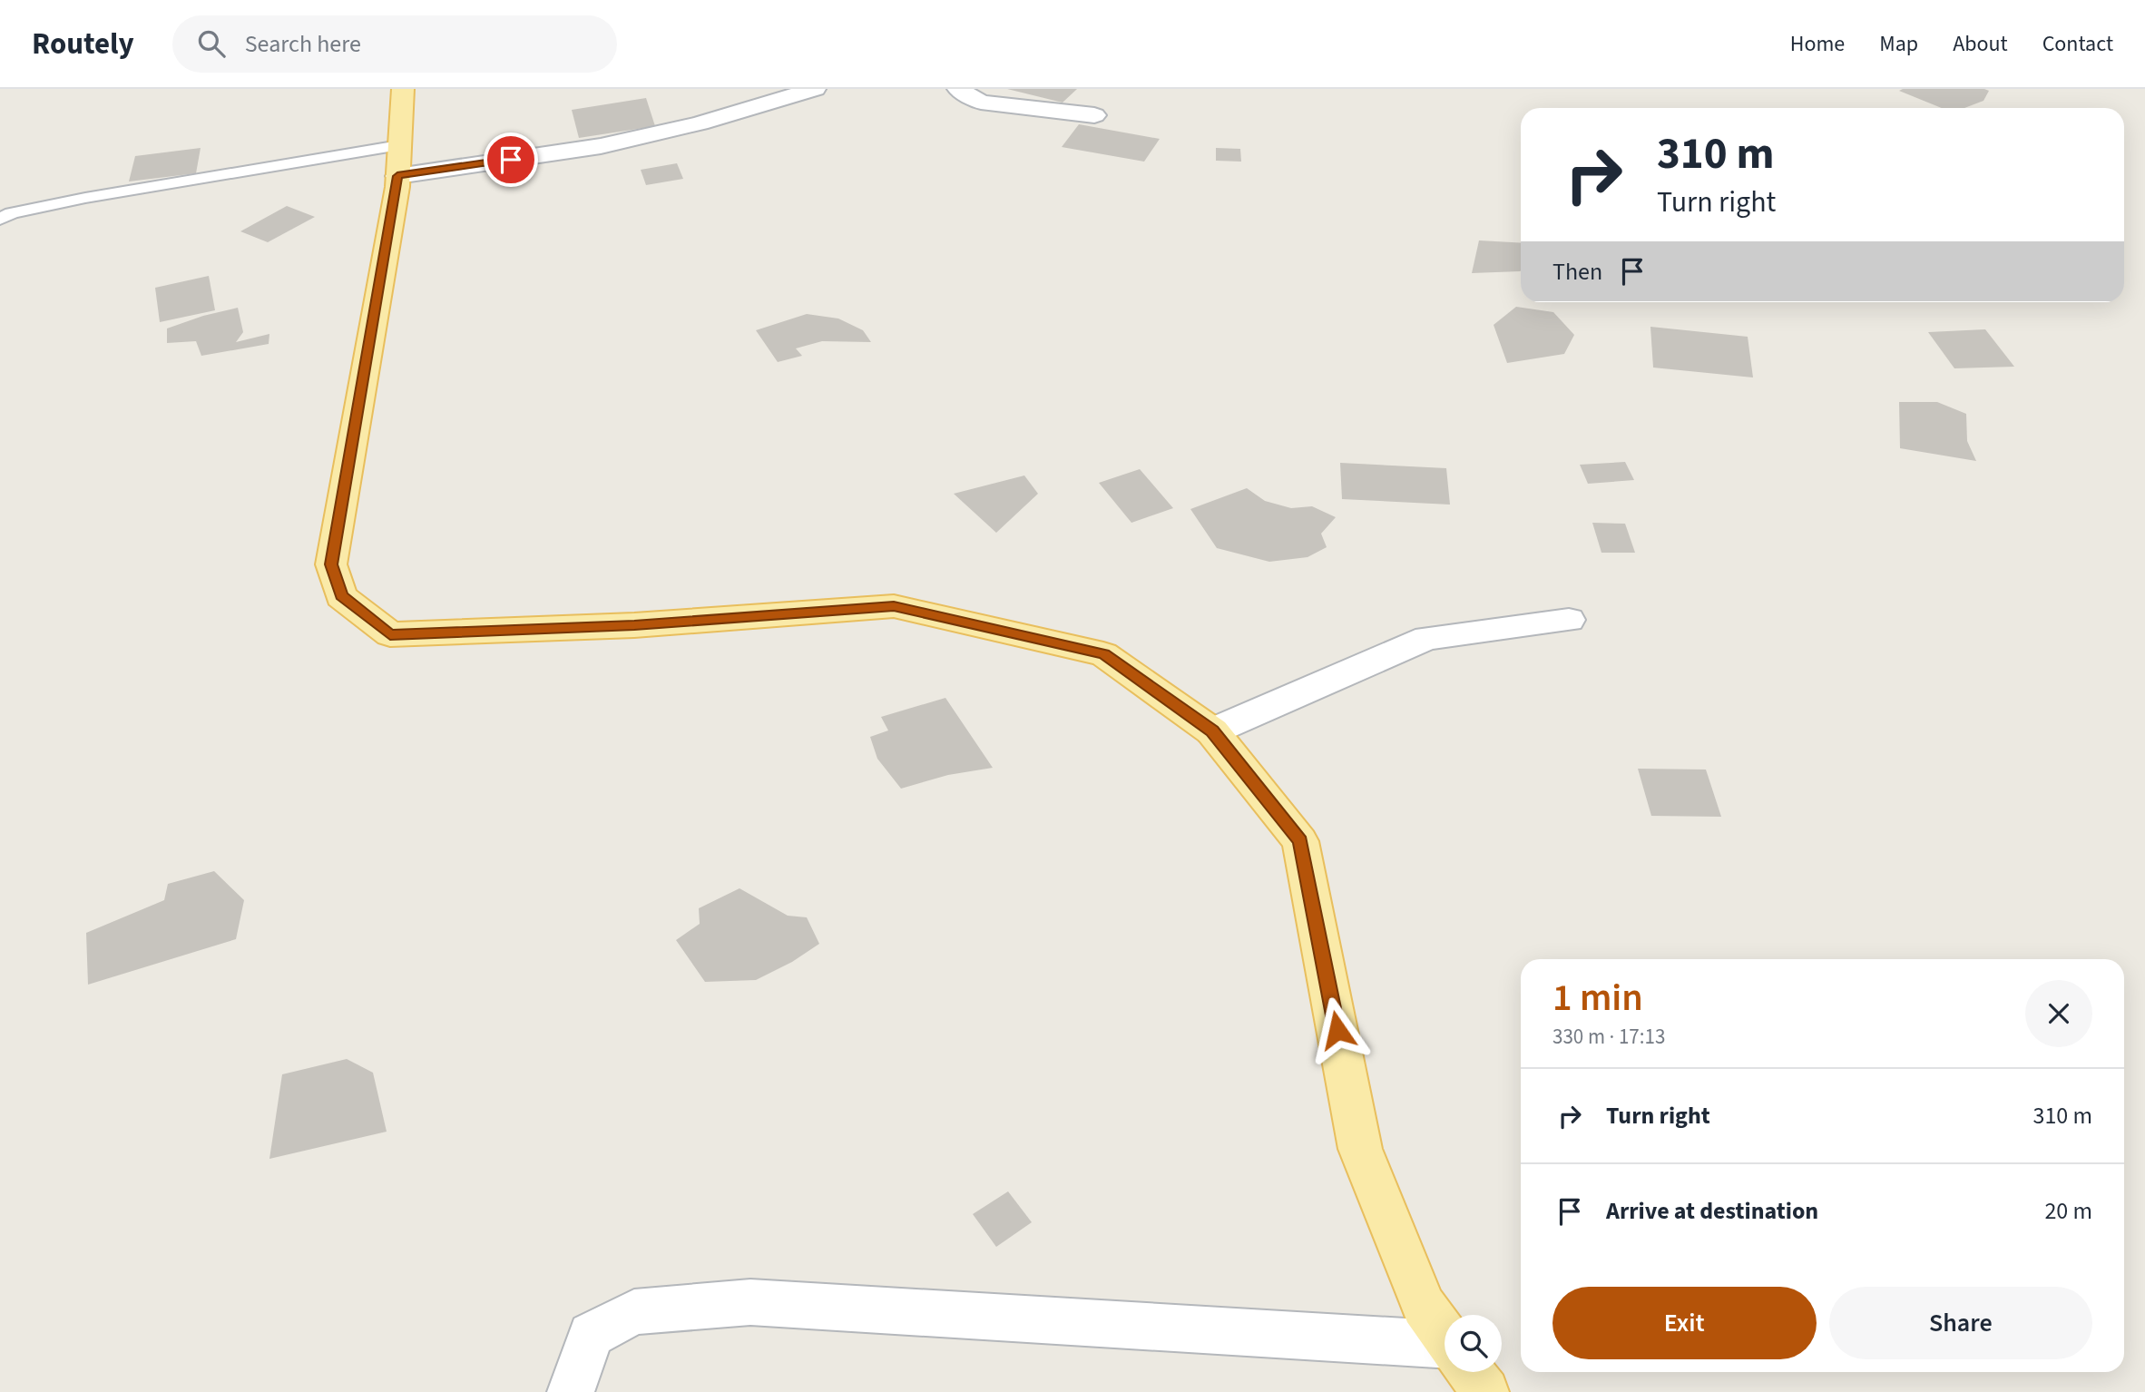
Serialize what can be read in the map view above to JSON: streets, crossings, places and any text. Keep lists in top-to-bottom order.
{
  "page": {
    "header": "Routely",
    "search": "Search here",
    "nav": [
      "Home",
      "Map",
      "About",
      "Contact"
    ],
    "turn": ["310 m", "Turn right"],
    "then": "Then",
    "heading": ["1 min", "330 m · 17:13"],
    "list": [
      {
        "name": "Turn right",
        "value": "310 m"
      },
      {
        "name": "Arrive at destination",
        "value": "20 m"
      }
    ],
    "buttons": ["Exit", "Share"]
  }
}
